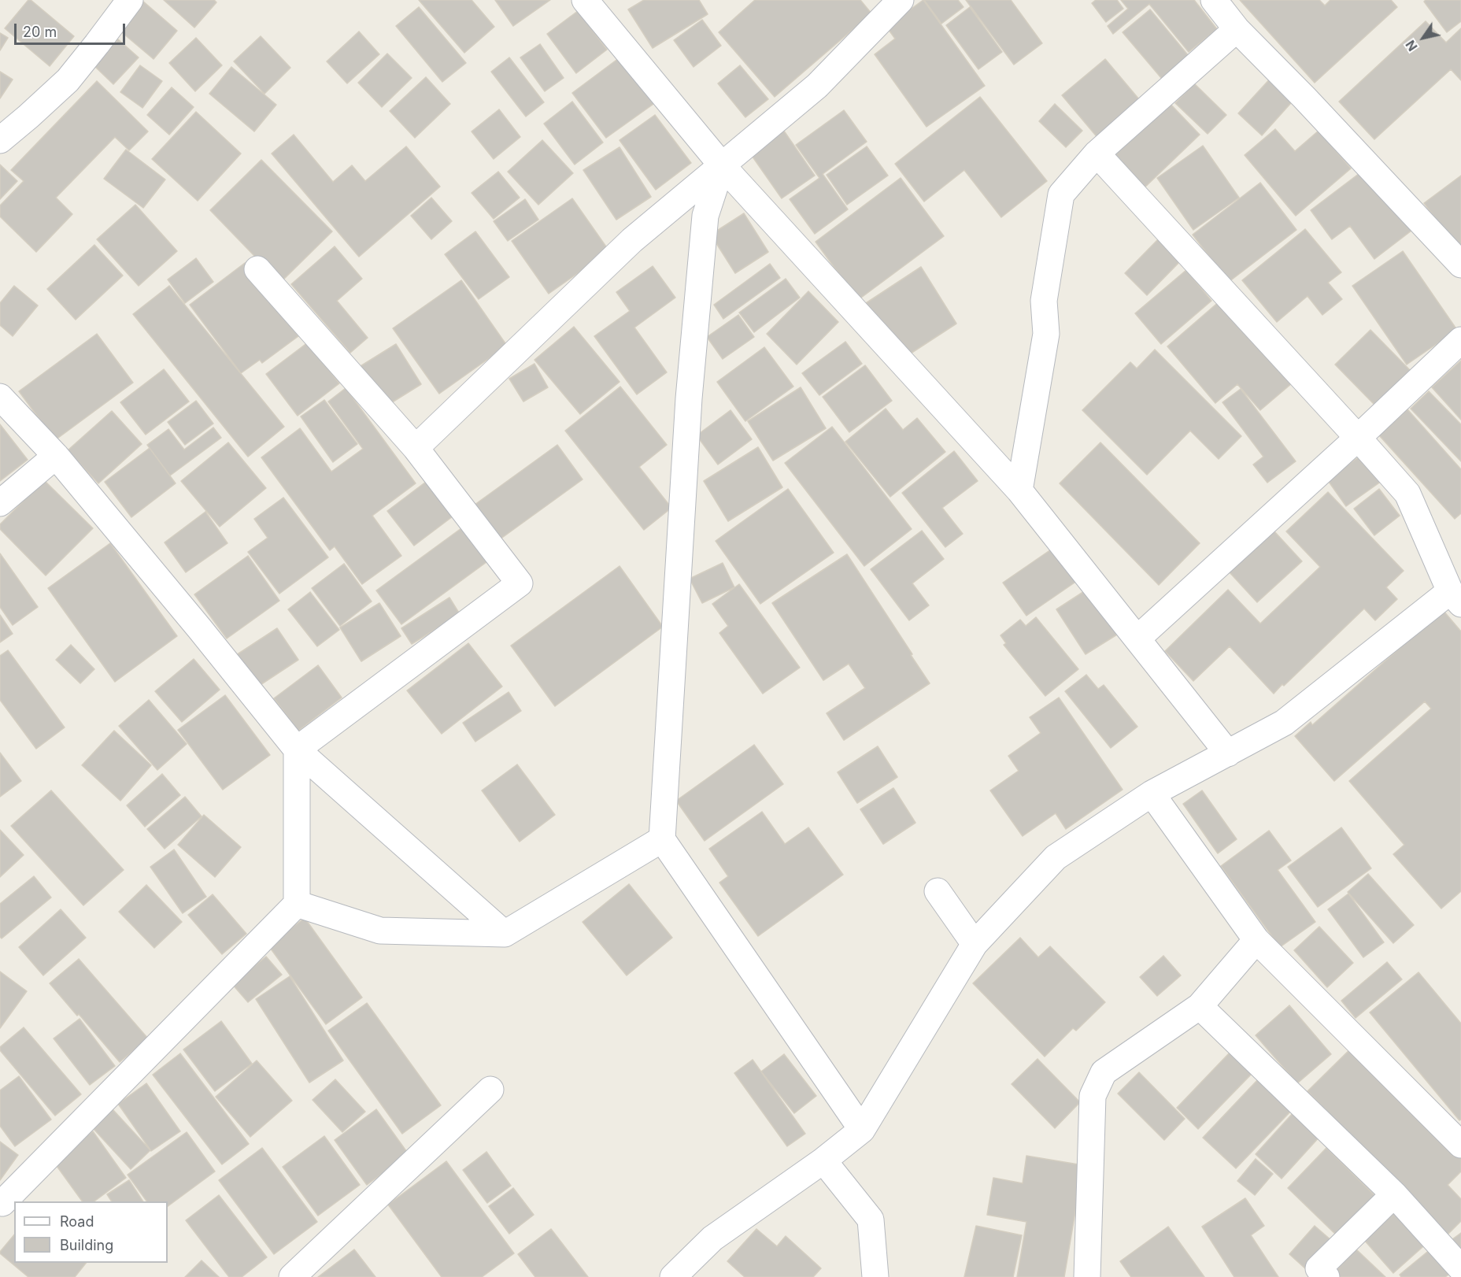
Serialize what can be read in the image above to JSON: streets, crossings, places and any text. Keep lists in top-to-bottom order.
{
  "legend": ["Road", "Building"],
  "scale_bar": "20 m",
  "north": "bottom left"
}
